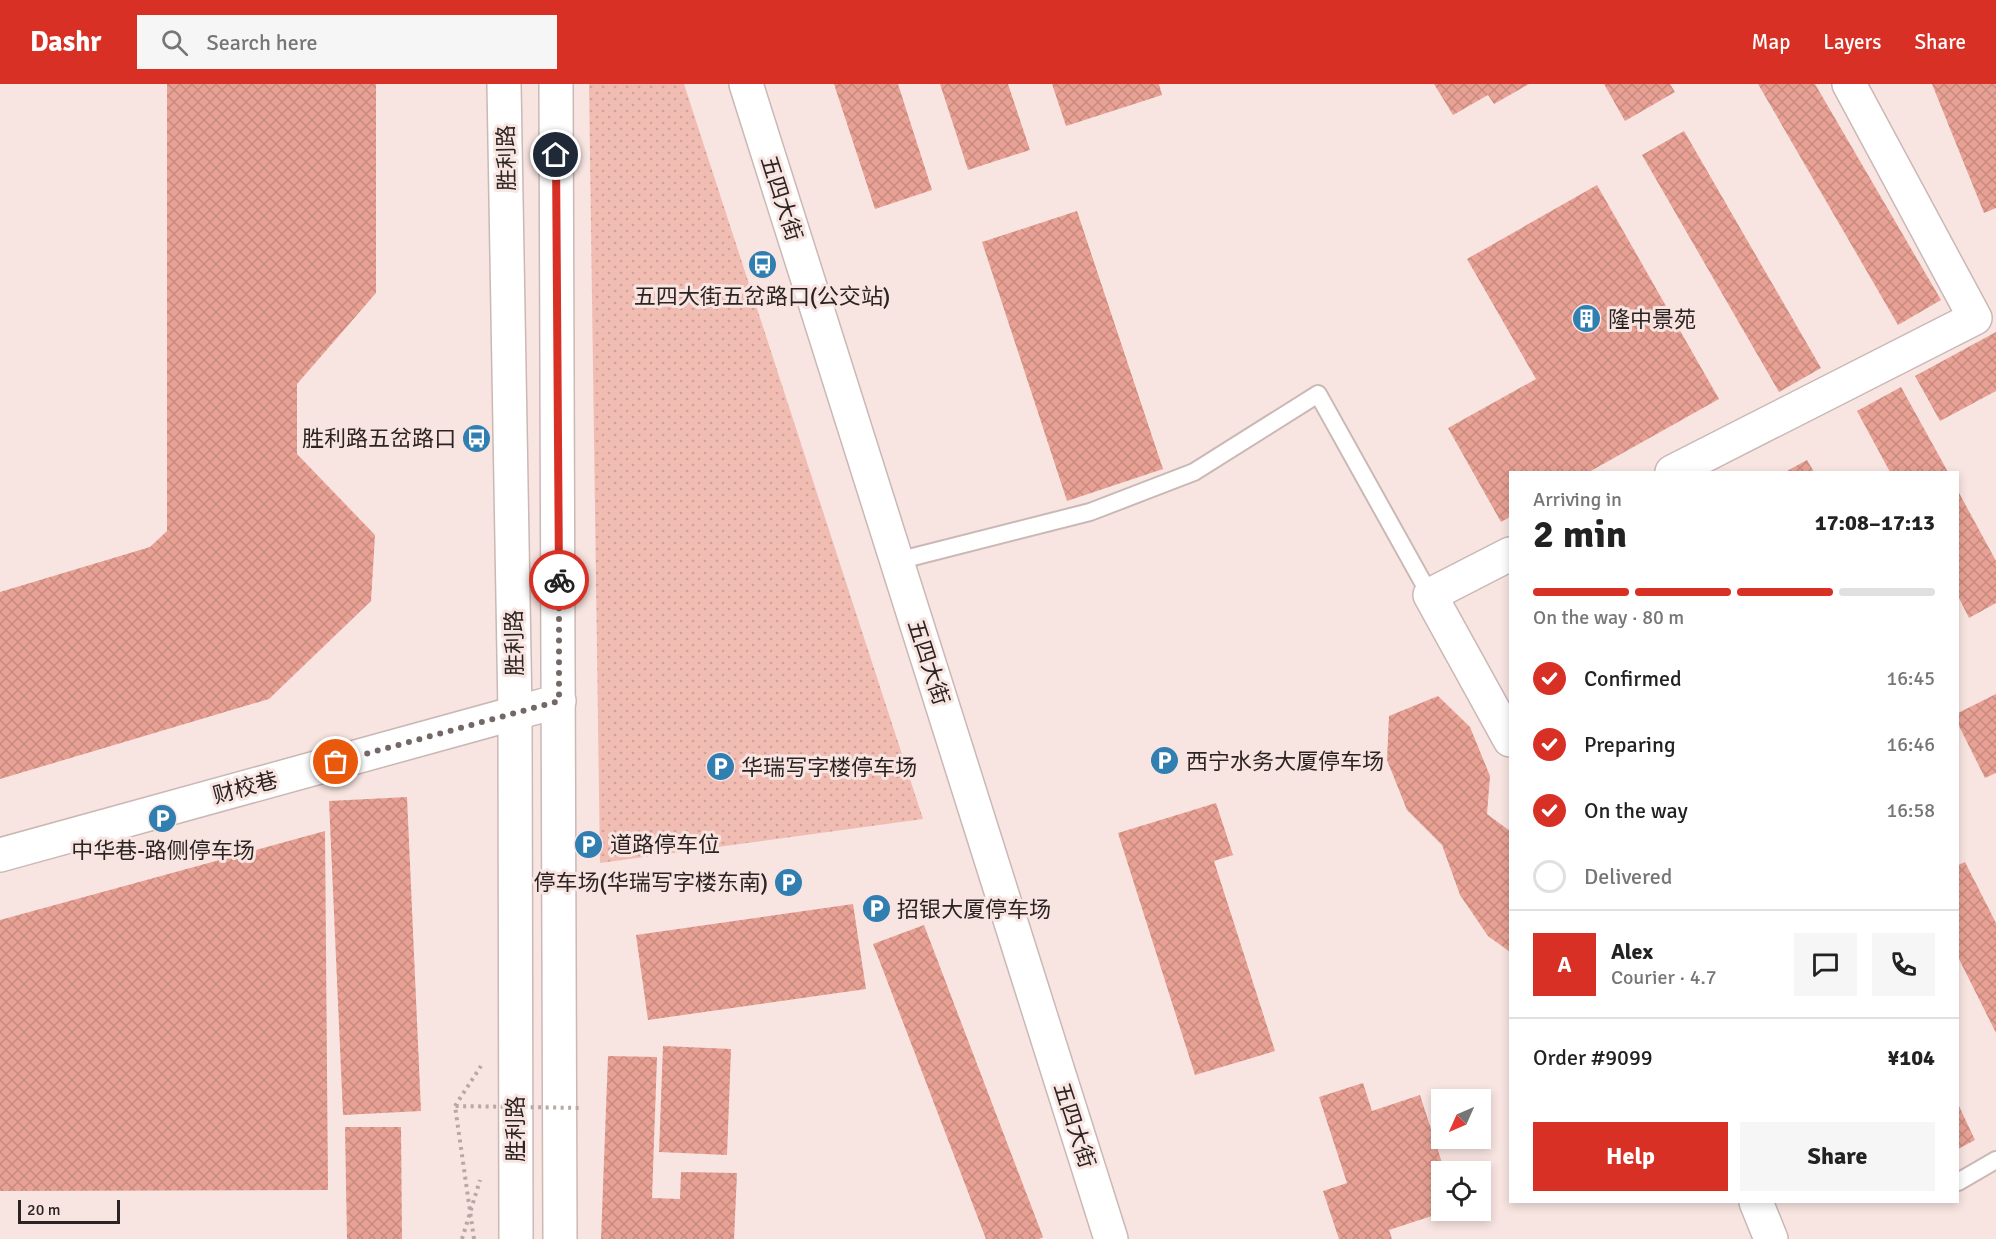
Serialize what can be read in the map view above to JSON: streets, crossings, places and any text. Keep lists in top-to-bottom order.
{
  "streets": {
    "main road": ["胜利路", "五四大街", "财校巷"]
  },
  "crossings": [
    ["胜利路", "财校巷"]
  ],
  "places": {
    "bus stop": ["五四大街五岔路口(公交站)", "胜利路五岔路口"],
    "building": ["隆中景苑"],
    "parking": [
      "西宁水务大厦停车场",
      "华瑞写字楼停车场",
      "中华巷-路侧停车场",
      "道路停车位",
      "停车场(华瑞写字楼东南)",
      "招银大厦停车场"
    ]
  },
  "scale_bar": "20 m",
  "north": "bottom left",
  "page": {
    "header": "Dashr",
    "search": "Search here",
    "nav": ["Map", "Layers", "Share"],
    "heading": ["2 min", "Arriving in", "17:08–17:13"],
    "panel": [
      "Alex",
      "Courier · 4.7",
      "Order #9099",
      "¥104"
    ],
    "bar": "On the way · 80 m",
    "list": [
      ["Confirmed", "16:45"],
      ["Preparing", "16:46"],
      ["On the way", "16:58"],
      "Delivered"
    ],
    "round": "A",
    "buttons": ["Help", "Share"],
    "scale": "20 m"
  }
}
